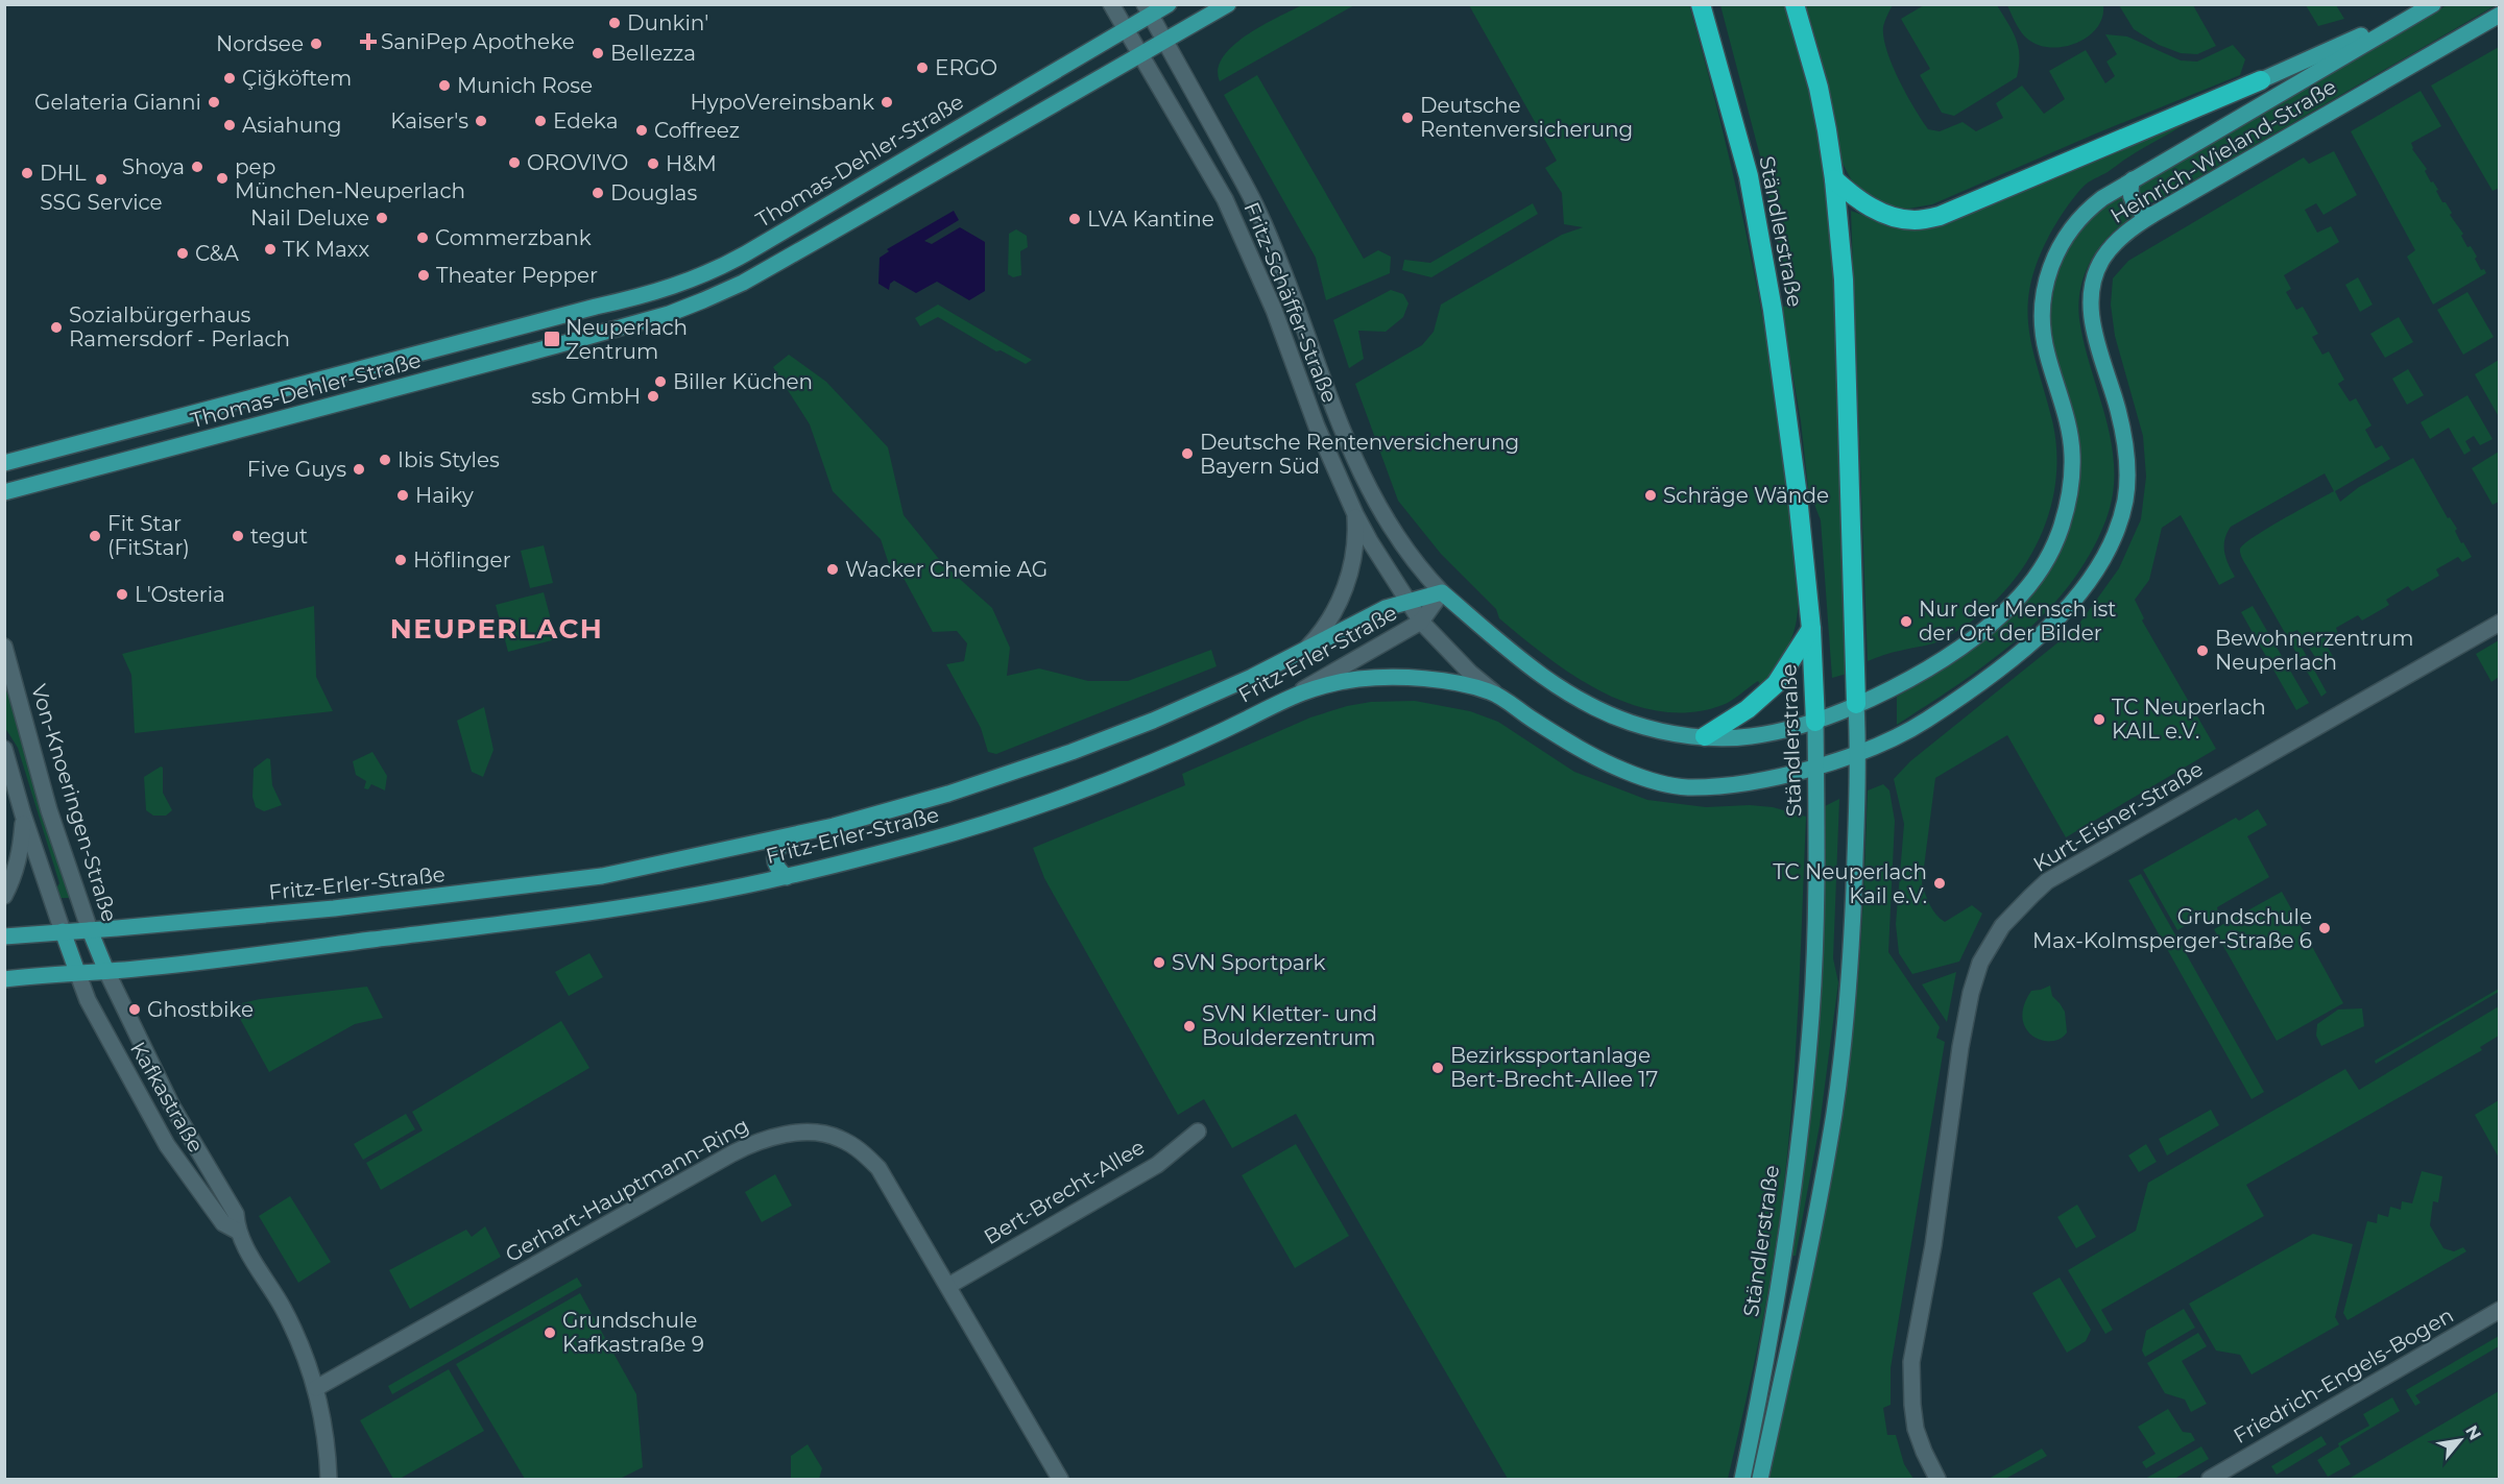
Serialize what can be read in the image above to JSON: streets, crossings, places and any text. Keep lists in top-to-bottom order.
{
  "streets": {
    "highway": ["Ständlerstraße"],
    "main road": [
      "Heinrich-Wieland-Straße",
      "Thomas-Dehler-Straße",
      "Fritz-Erler-Straße",
      "Von-Knoeringen-Straße"
    ],
    "street": [
      "Fritz-Schäffer-Straße",
      "Kurt-Eisner-Straße",
      "Kafkastraße",
      "Gerhart-Hauptmann-Ring",
      "Bert-Brecht-Allee",
      "Friedrich-Engels-Bogen"
    ]
  },
  "crossings": [
    ["Heinrich-Wieland-Straße", "Ständlerstraße"],
    ["Heinrich-Wieland-Straße", "Fritz-Schäffer-Straße"],
    ["Heinrich-Wieland-Straße", "Fritz-Erler-Straße"],
    ["Thomas-Dehler-Straße", "Fritz-Schäffer-Straße"],
    ["Fritz-Schäffer-Straße", "Fritz-Erler-Straße"],
    ["Fritz-Erler-Straße", "Von-Knoeringen-Straße"],
    ["Fritz-Erler-Straße", "Kafkastraße"],
    ["Von-Knoeringen-Straße", "Kafkastraße"],
    ["Kafkastraße", "Gerhart-Hauptmann-Ring"],
    ["Gerhart-Hauptmann-Ring", "Bert-Brecht-Allee"]
  ],
  "districts": ["NEUPERLACH"],
  "places": {
    "other": [
      "Dunkin'",
      "Nordsee",
      "Bellezza",
      "ERGO",
      "Çiğköftem",
      "Munich Rose",
      "Gelateria Gianni",
      "HypoVereinsbank",
      "Deutsche Rentenversicherung",
      "Kaiser's",
      "Edeka",
      "Asiahung",
      "Coffreez",
      "OROVIVO",
      "H&M",
      "Shoya",
      "DHL",
      "pep München-Neuperlach",
      "SSG Service",
      "Douglas",
      "Nail Deluxe",
      "LVA Kantine",
      "Commerzbank",
      "TK Maxx",
      "C&A",
      "Theater Pepper",
      "Sozialbürgerhaus Ramersdorf - Perlach",
      "Biller Küchen",
      "ssb GmbH",
      "Deutsche Rentenversicherung Bayern Süd",
      "Ibis Styles",
      "Five Guys",
      "Haiky",
      "Schräge Wände",
      "Fit Star (FitStar)",
      "tegut",
      "Höflinger",
      "Wacker Chemie AG",
      "L'Osteria",
      "Nur der Mensch ist der Ort der Bilder",
      "Bewohnerzentrum Neuperlach",
      "TC Neuperlach KAIL e.V.",
      "TC Neuperlach Kail e.V.",
      "Grundschule Max-Kolmsperger-Straße 6",
      "SVN Sportpark",
      "Ghostbike",
      "SVN Kletter- und Boulderzentrum",
      "Bezirkssportanlage Bert-Brecht-Allee 17",
      "Grundschule Kafkastraße 9"
    ],
    "health": ["SaniPep Apotheke"],
    "transit": ["Neuperlach Zentrum"]
  },
  "north": "top right"
}
